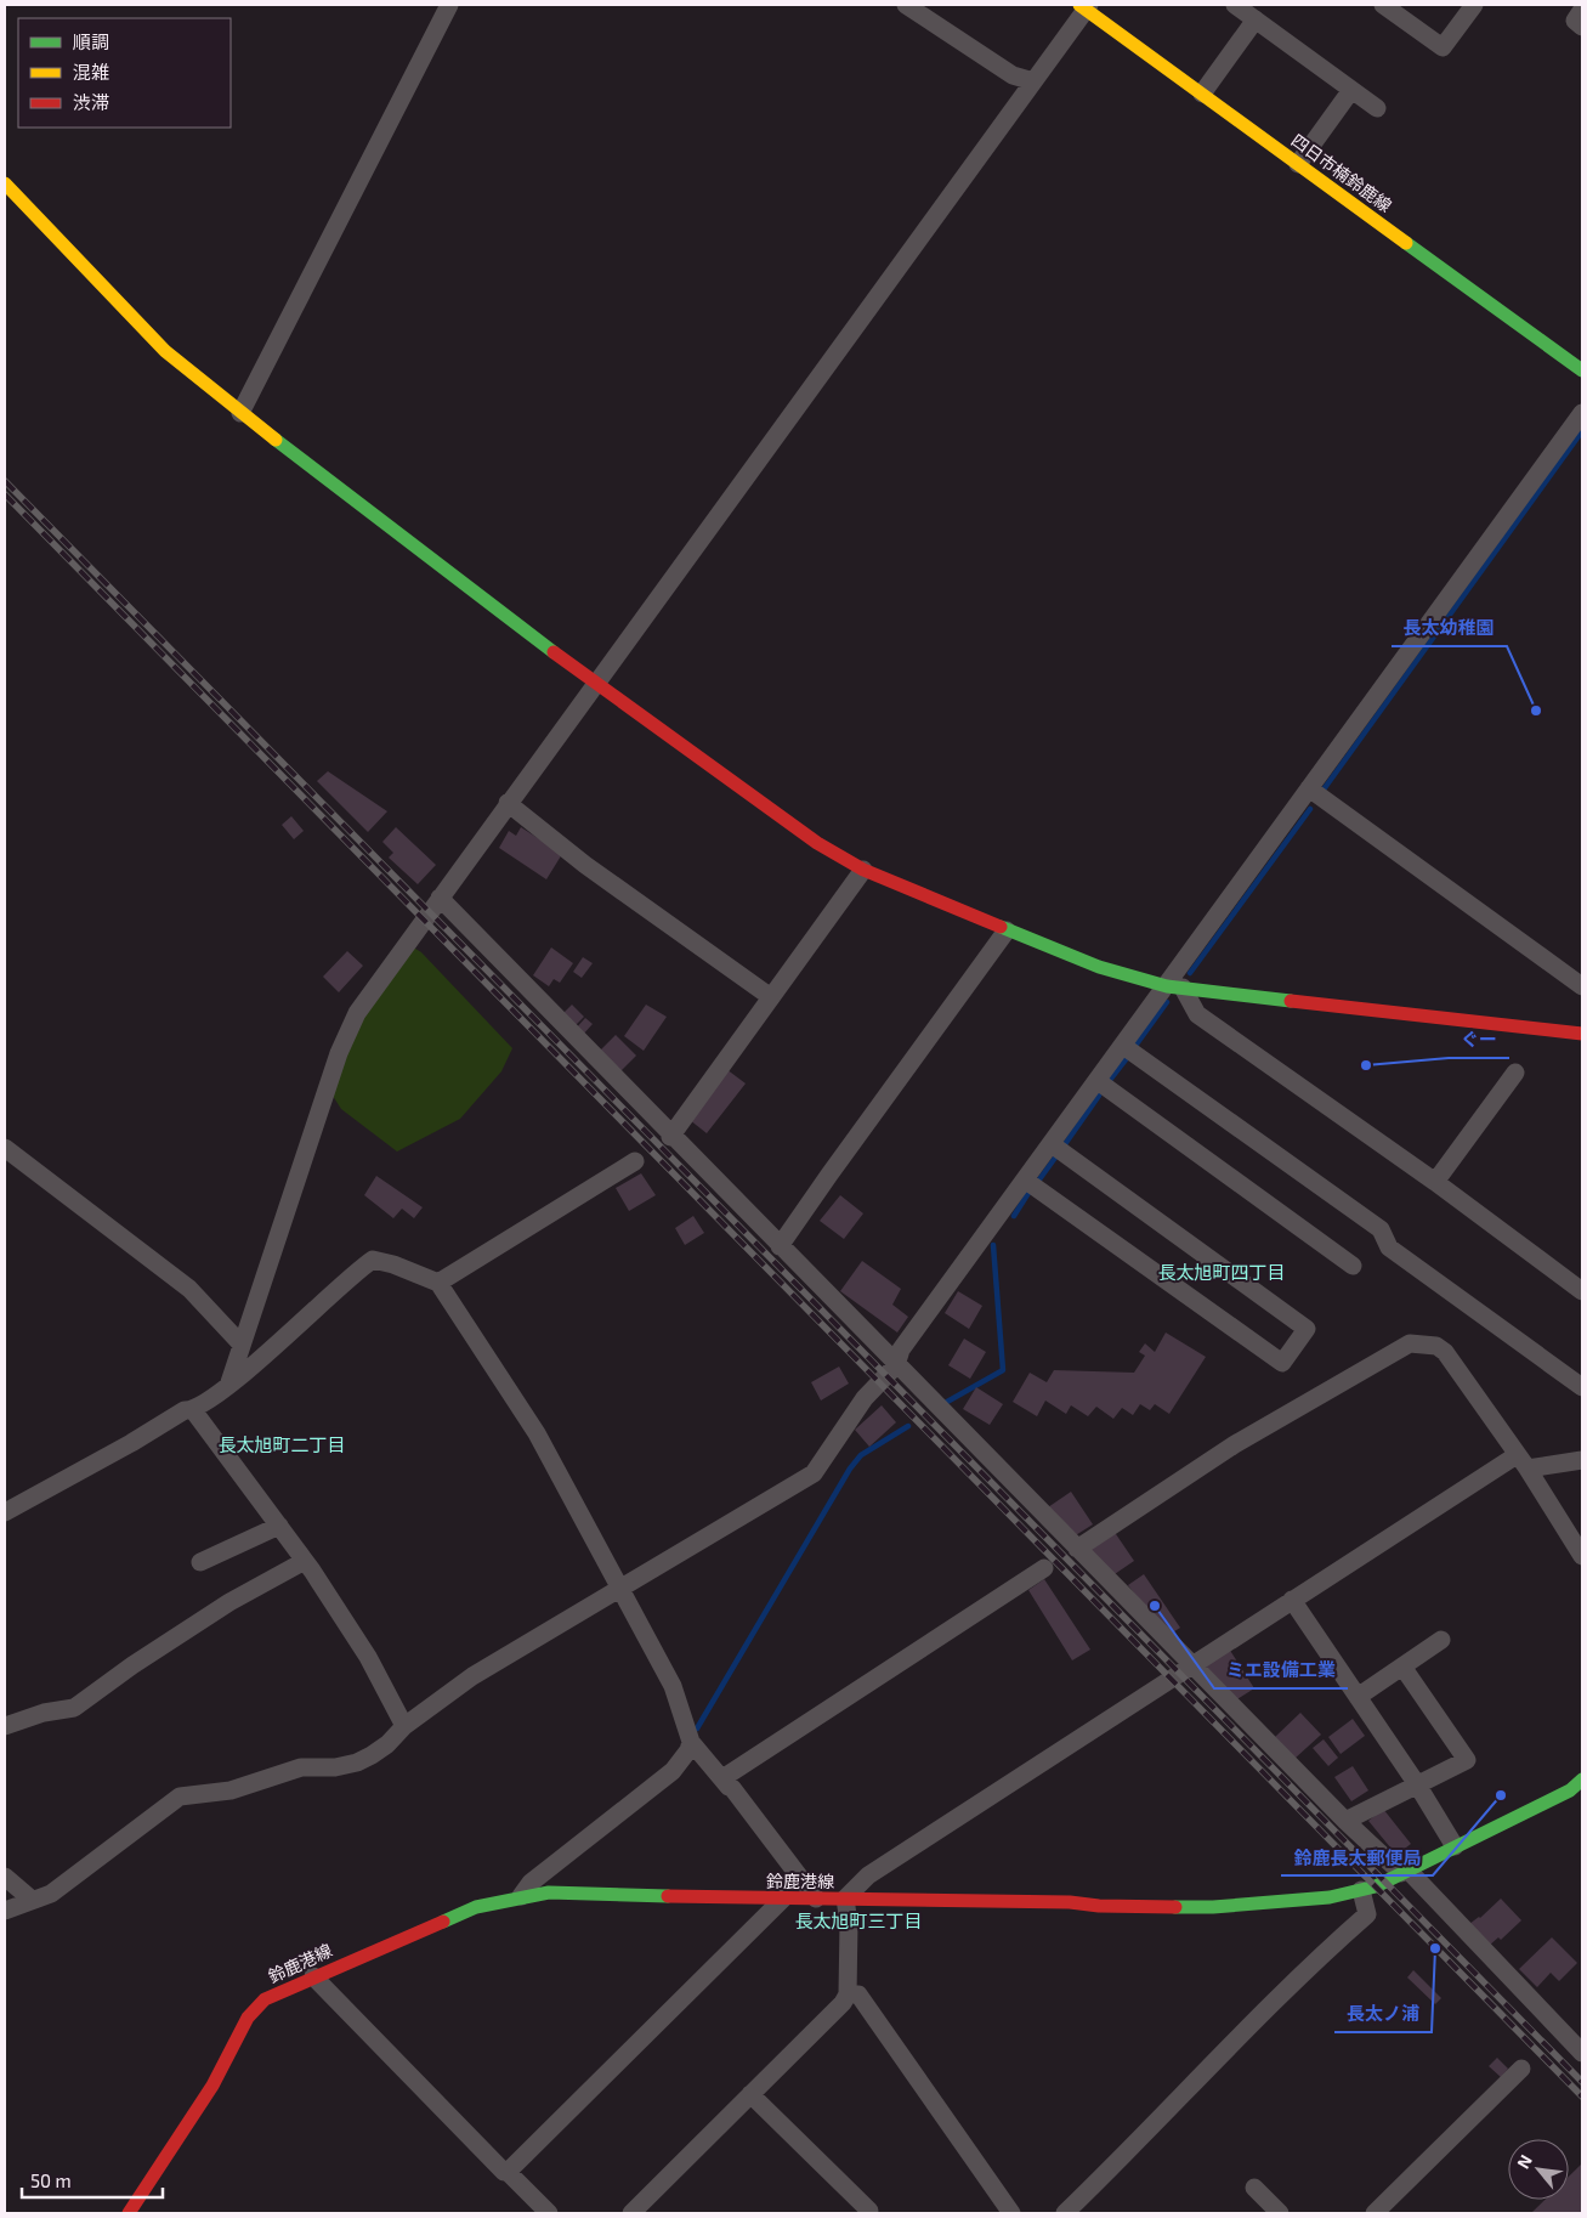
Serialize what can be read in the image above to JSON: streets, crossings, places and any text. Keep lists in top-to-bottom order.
{
  "streets": {
    "main road": ["四日市楠鈴鹿線", "鈴鹿港線"]
  },
  "districts": ["長太旭町四丁目", "長太旭町二丁目", "長太旭町三丁目"],
  "places": [
    "長太幼稚園",
    "ぐー",
    "ミエ設備工業",
    "鈴鹿長太郵便局",
    "長太ノ浦"
  ],
  "legend": ["順調", "混雑", "渋滞"],
  "scale_bar": "50 m",
  "north": "top left"
}
